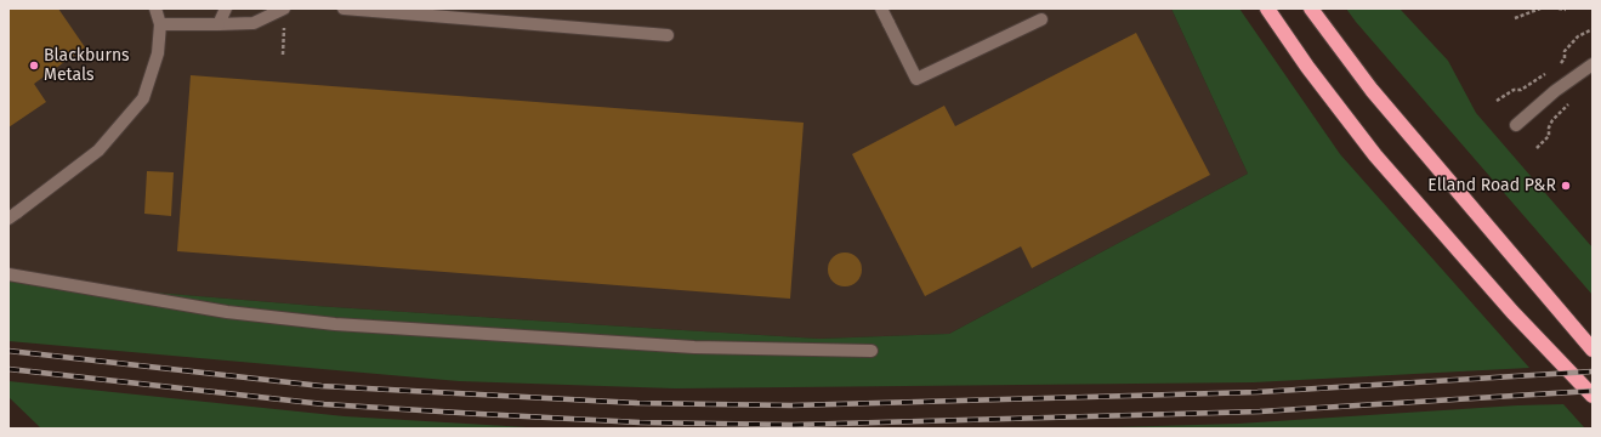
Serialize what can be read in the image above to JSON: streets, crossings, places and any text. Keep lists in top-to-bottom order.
{
  "places": ["Blackburns Metals", "Elland Road P&R"]
}
